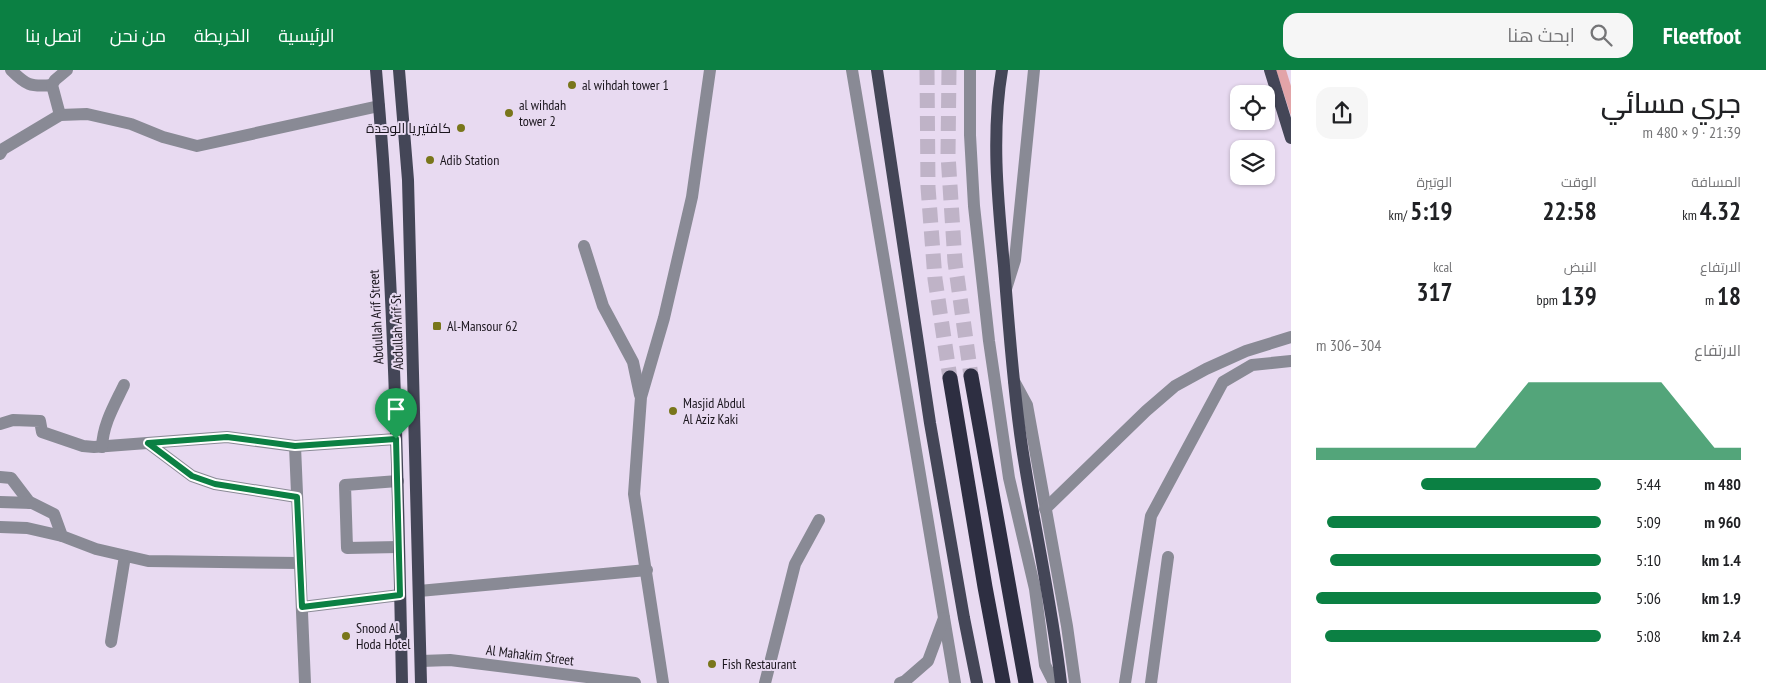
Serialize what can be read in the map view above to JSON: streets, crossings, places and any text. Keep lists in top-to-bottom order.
{
  "streets": {
    "main road": ["Abdullah Arif Street", "Abdullah Arif St"],
    "street": ["Al Mahakim Street"]
  },
  "crossings": [
    ["Abdullah Arif St", "Al Mahakim Street"]
  ],
  "places": {
    "other": [
      "al wihdah tower 1",
      "al wihdah tower 2",
      "كافتيريا الوحدة",
      "Adib Station",
      "Masjid Abdul Al Aziz Kaki",
      "Snood Al Hoda Hotel",
      "Fish Restaurant"
    ],
    "transit": ["Al-Mansour 62"]
  },
  "page": {
    "header": "Fleetfoot",
    "search": "ابحث هنا",
    "nav": [
      "الرئيسية",
      "الخريطة",
      "من نحن",
      "اتصل بنا"
    ],
    "heading": ["جري مسائي", "21:39 · 9 × 480 m"],
    "stats": [
      ["المسافة", "4.32 km"],
      ["الوقت", "22:58"],
      ["الوتيرة", "5:19 /km"],
      ["الارتفاع", "18 m"],
      ["النبض", "139 bpm"],
      ["kcal", "317"]
    ],
    "chart": ["الارتفاع", "304–306 m"],
    "list": [
      {
        "name": "480 m",
        "note": "5:44"
      },
      {
        "name": "960 m",
        "note": "5:09"
      },
      {
        "name": "1.4 km",
        "note": "5:10"
      },
      {
        "name": "1.9 km",
        "note": "5:06"
      },
      {
        "name": "2.4 km",
        "note": "5:08"
      }
    ]
  }
}
